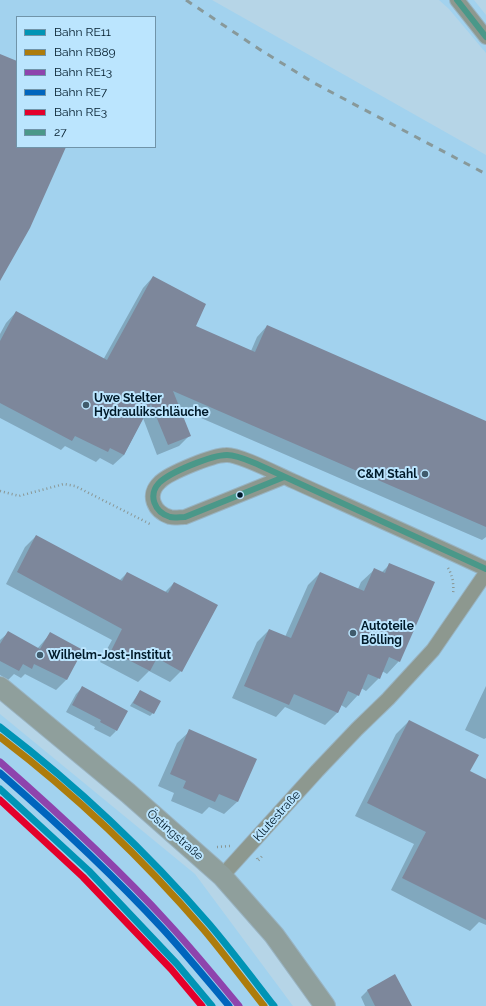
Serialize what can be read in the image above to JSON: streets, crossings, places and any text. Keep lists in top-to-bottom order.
{
  "streets": {
    "street": ["Klutestraße", "Östingstraße"]
  },
  "crossings": [
    ["Klutestraße", "Östingstraße"]
  ],
  "places": [
    "Uwe Stelter Hydraulikschläuche",
    "C&M Stahl",
    "Autoteile Bölling",
    "Wilhelm-Jost-Institut"
  ],
  "lines": [
    "transit line 27",
    "rail line RE11",
    "rail line RB89",
    "rail line RE13",
    "rail line RE7",
    "rail line RE3"
  ],
  "legend": [
    "Bahn RE11",
    "Bahn RB89",
    "Bahn RE13",
    "Bahn RE7",
    "Bahn RE3",
    "27"
  ]
}
